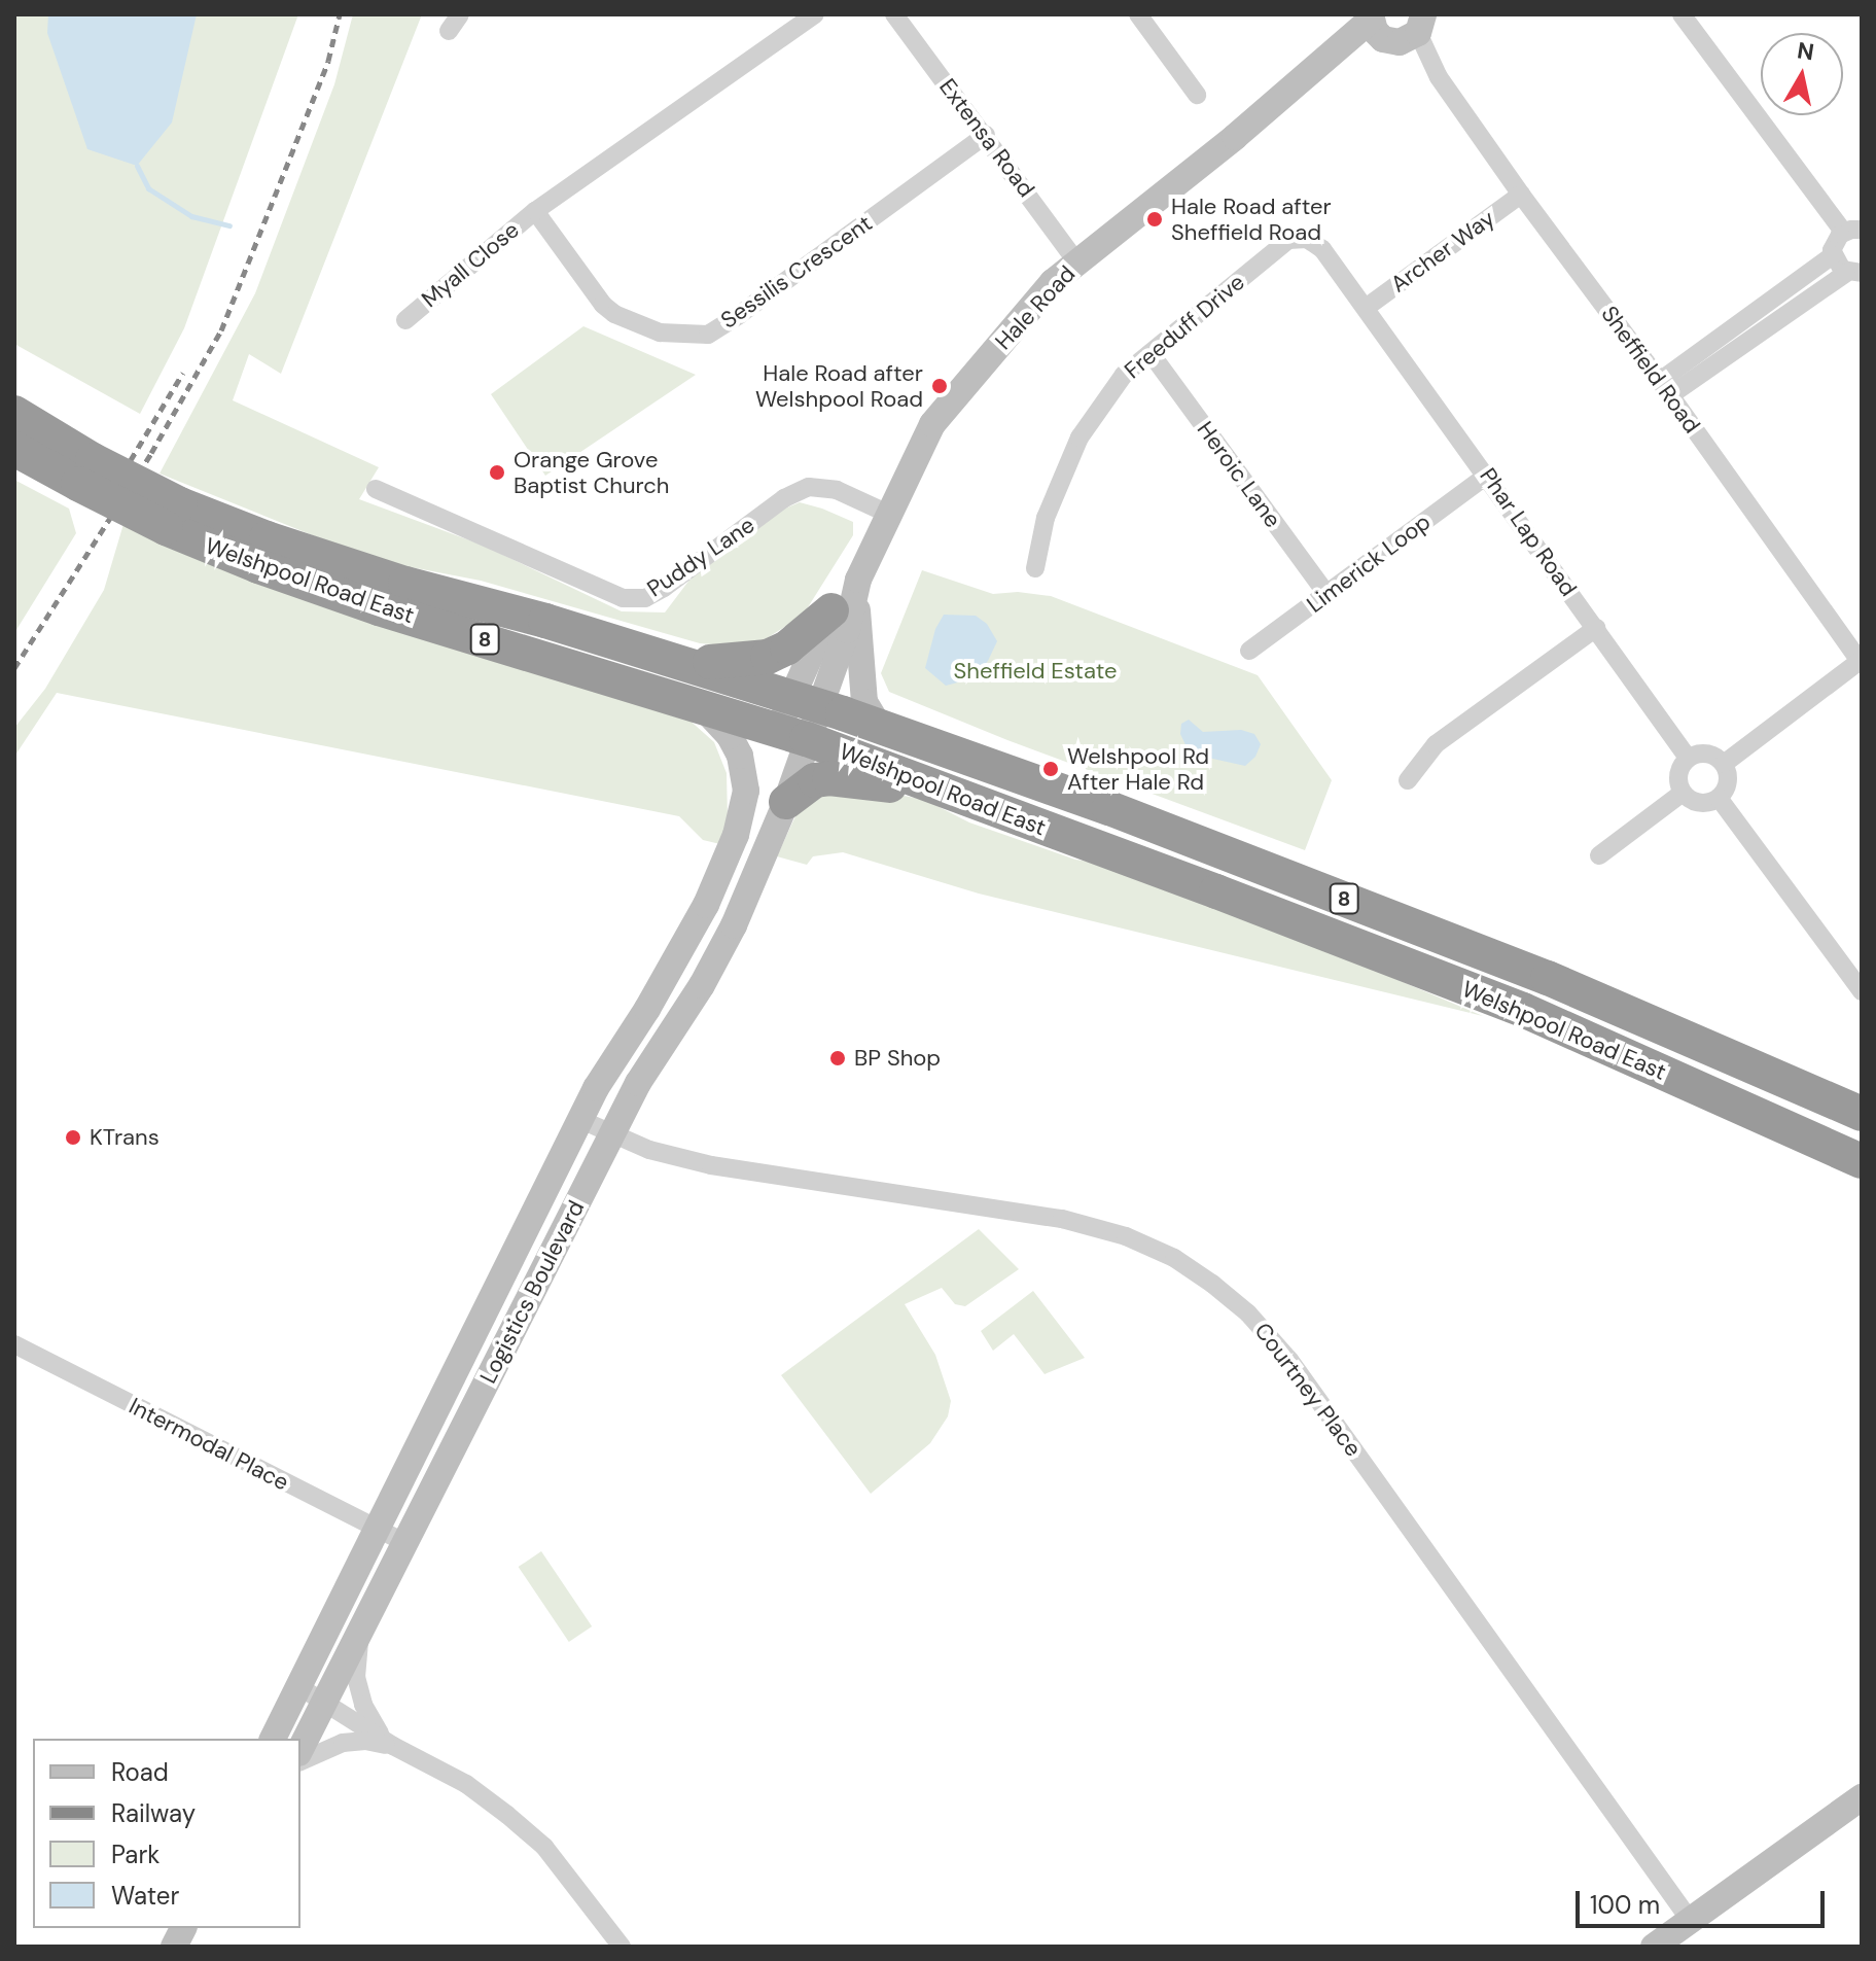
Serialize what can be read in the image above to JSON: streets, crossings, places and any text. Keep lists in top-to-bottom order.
{
  "streets": {
    "highway": ["Welshpool Road East", "8"],
    "street": [
      "Extensa Road",
      "Archer Way",
      "Myall Close",
      "Sessilis Crescent",
      "Hale Road",
      "Freeduff Drive",
      "Sheffield Road",
      "Heroic Lane",
      "Phar Lap Road",
      "Puddy Lane",
      "Limerick Loop",
      "Logistics Boulevard",
      "Courtney Place",
      "Intermodal Place"
    ]
  },
  "crossings": [
    ["Extensa Road", "Sessilis Crescent"],
    ["Extensa Road", "Hale Road"],
    ["Archer Way", "Freeduff Drive"],
    ["Archer Way", "Sheffield Road"],
    ["Archer Way", "Phar Lap Road"],
    ["Myall Close", "Sessilis Crescent"],
    ["Hale Road", "Sheffield Road"],
    ["Hale Road", "Puddy Lane"],
    ["Hale Road", "Welshpool Road East"],
    ["Hale Road", "8"],
    ["Hale Road", "Logistics Boulevard"],
    ["Freeduff Drive", "Heroic Lane"],
    ["Freeduff Drive", "Phar Lap Road"],
    ["Heroic Lane", "Limerick Loop"],
    ["Phar Lap Road", "Limerick Loop"],
    ["Welshpool Road East", "8"],
    ["Welshpool Road East", "Logistics Boulevard"],
    ["8", "Logistics Boulevard"],
    ["Logistics Boulevard", "Courtney Place"],
    ["Logistics Boulevard", "Intermodal Place"]
  ],
  "parks": ["Sheffield Estate"],
  "places": [
    "Hale Road after Sheffield Road",
    "Hale Road after Welshpool Road",
    "Orange Grove Baptist Church",
    "Welshpool Rd After Hale Rd",
    "BP Shop",
    "KTrans"
  ],
  "legend": [
    "Road",
    "Railway",
    "Park",
    "Water"
  ],
  "scale_bar": "100 m",
  "north": "top"
}
